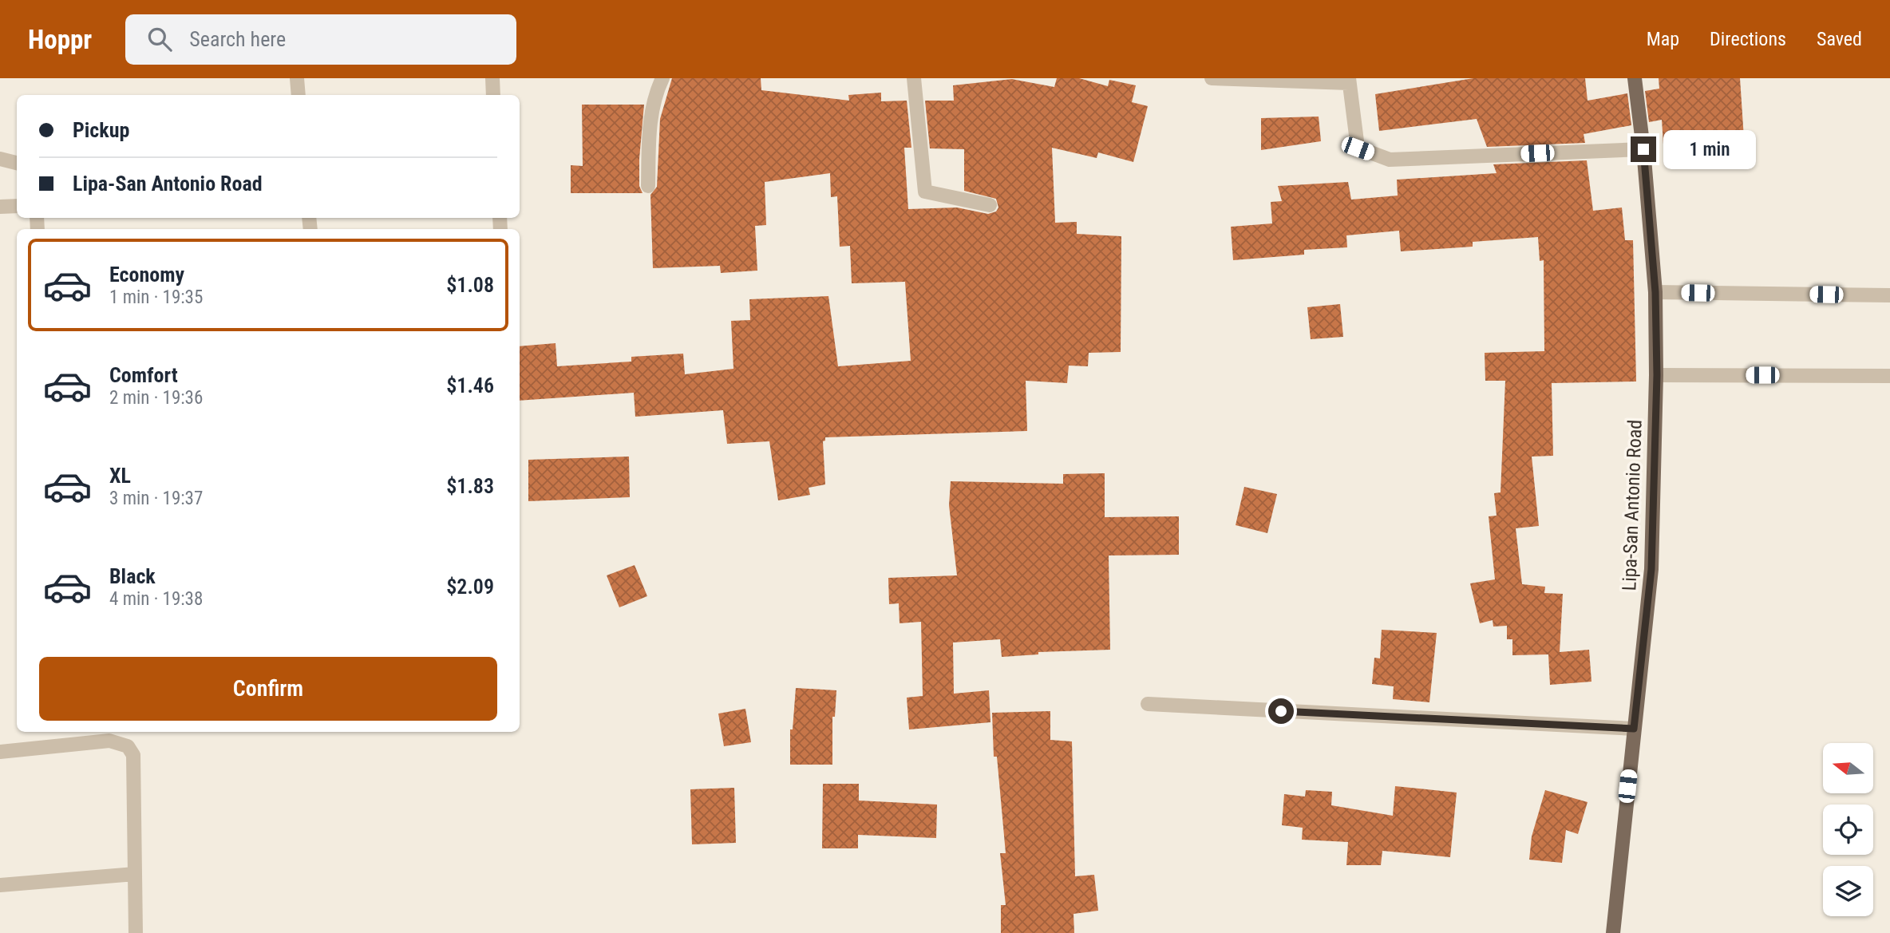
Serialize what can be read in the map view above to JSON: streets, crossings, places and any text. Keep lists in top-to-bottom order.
{
  "streets": {
    "main road": ["Lipa-San Antonio Road"]
  },
  "north": "left",
  "page": {
    "header": "Hoppr",
    "search": "Search here",
    "nav": ["Map", "Directions", "Saved"],
    "banner": ["Pickup", "Lipa-San Antonio Road"],
    "bubble": "1 min",
    "list": [
      {
        "name": "Economy",
        "note": "1 min · 19:35",
        "value": "$1.08"
      },
      {
        "name": "Comfort",
        "note": "2 min · 19:36",
        "value": "$1.46"
      },
      {
        "name": "XL",
        "note": "3 min · 19:37",
        "value": "$1.83"
      },
      {
        "name": "Black",
        "note": "4 min · 19:38",
        "value": "$2.09"
      }
    ],
    "buttons": "Confirm"
  }
}
